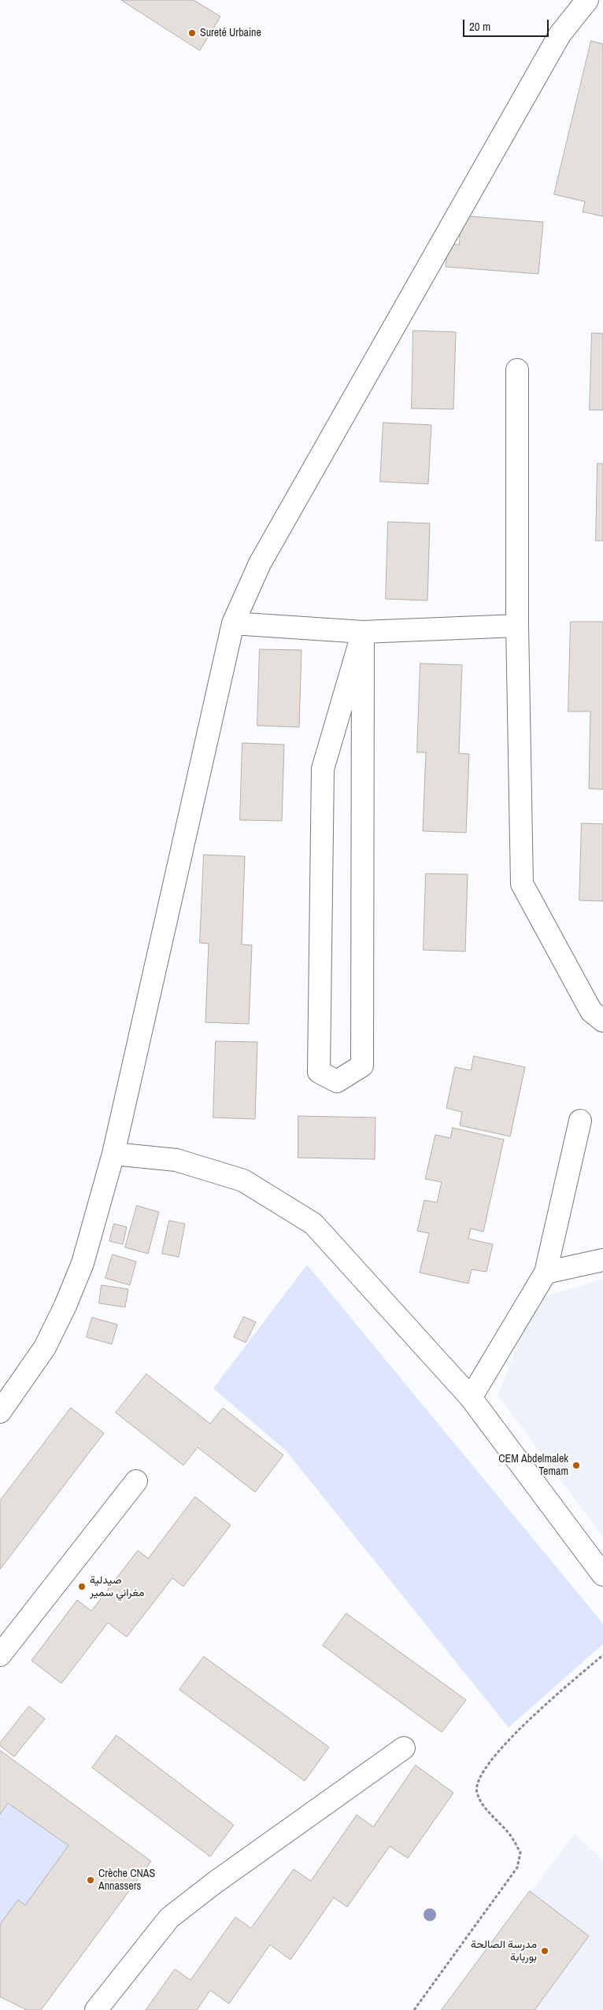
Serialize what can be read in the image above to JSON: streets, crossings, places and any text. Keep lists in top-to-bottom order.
{
  "places": [
    "Sureté Urbaine",
    "CEM Abdelmalek Temam",
    "صيدلية مغراني سمير",
    "Crèche CNAS Annassers",
    "مدرسة الصالحة بوربابة"
  ],
  "scale_bar": "20 m"
}
